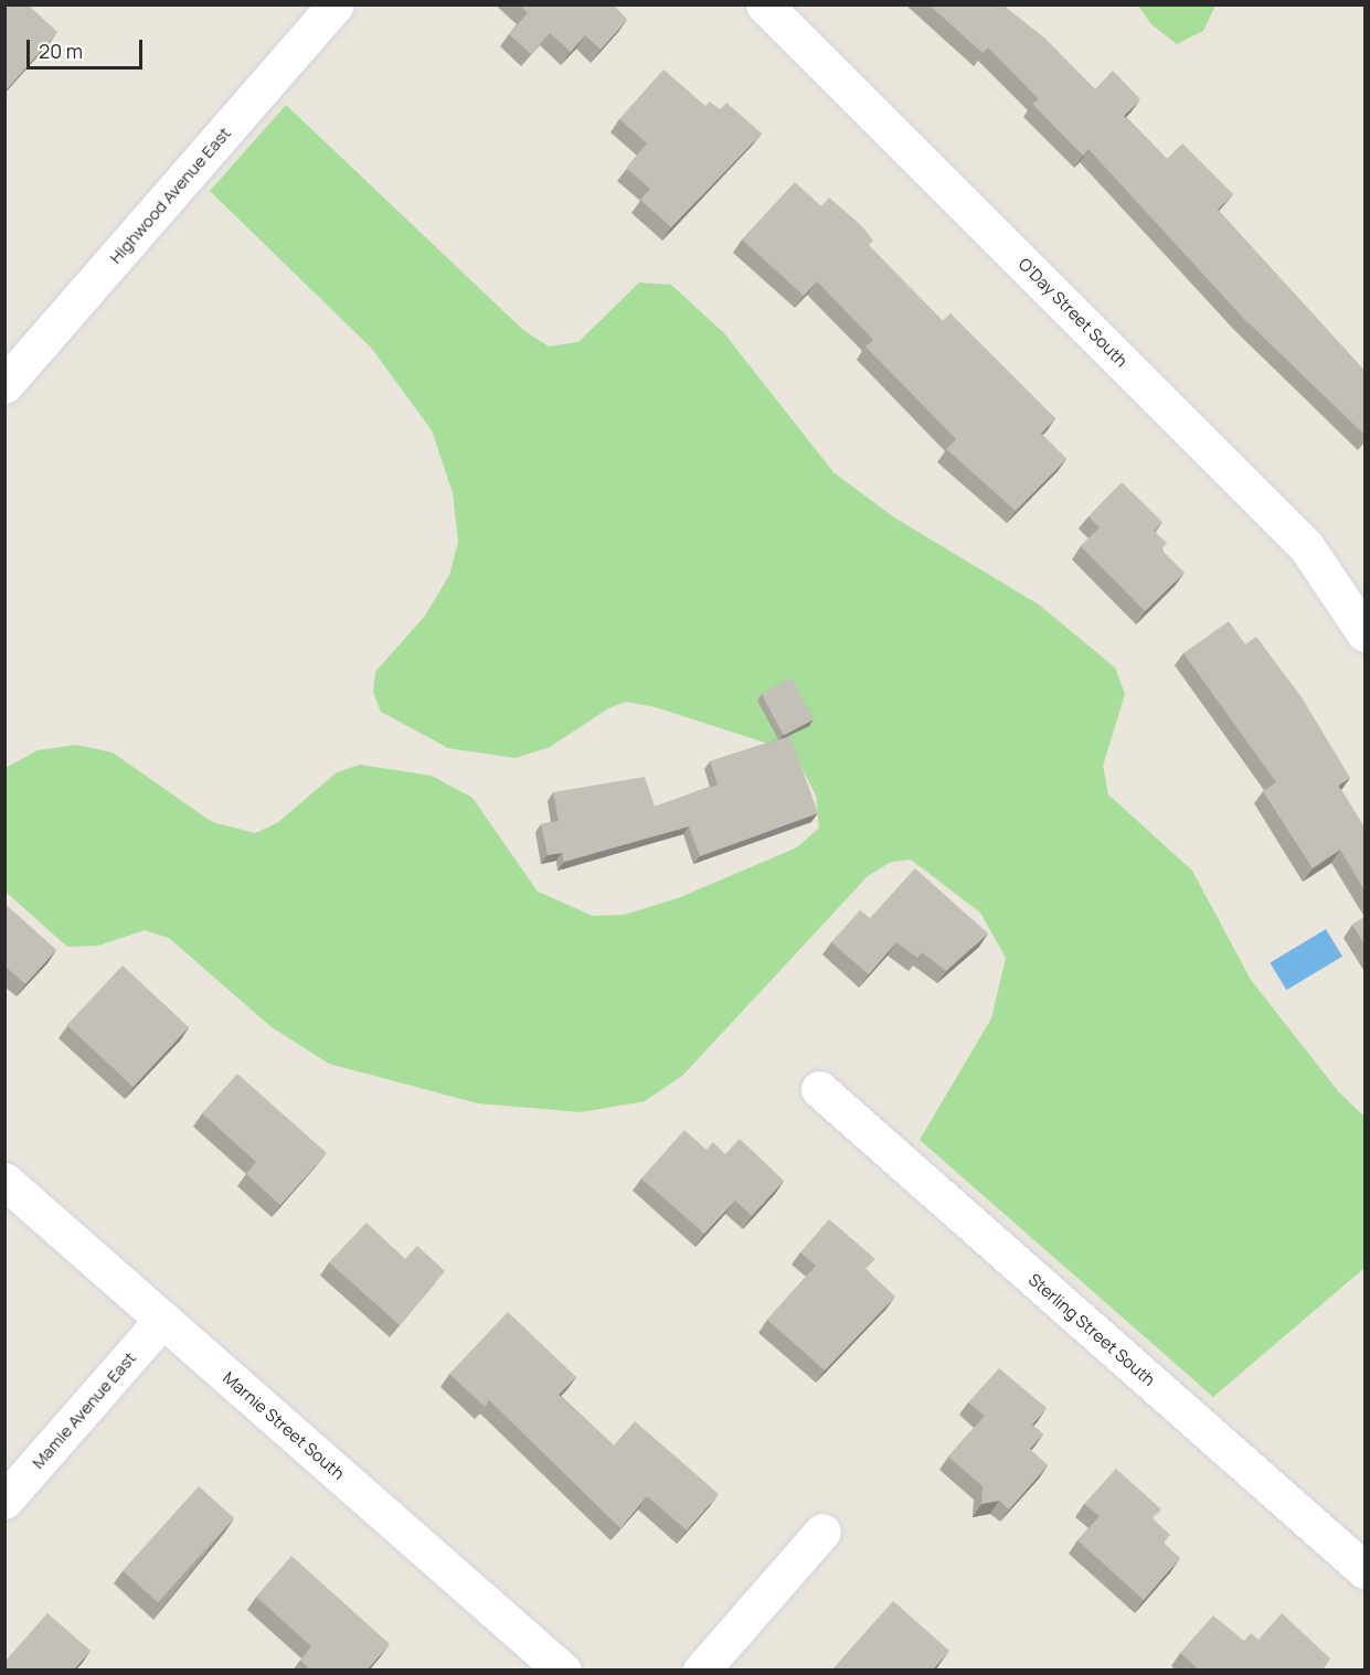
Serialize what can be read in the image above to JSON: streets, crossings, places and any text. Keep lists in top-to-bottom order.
{
  "streets": {
    "street": [
      "Highwood Avenue East",
      "O'Day Street South",
      "Sterling Street South",
      "Mamie Avenue East",
      "Marnie Street South"
    ]
  },
  "crossings": [
    ["Mamie Avenue East", "Marnie Street South"]
  ],
  "scale_bar": "20 m"
}
